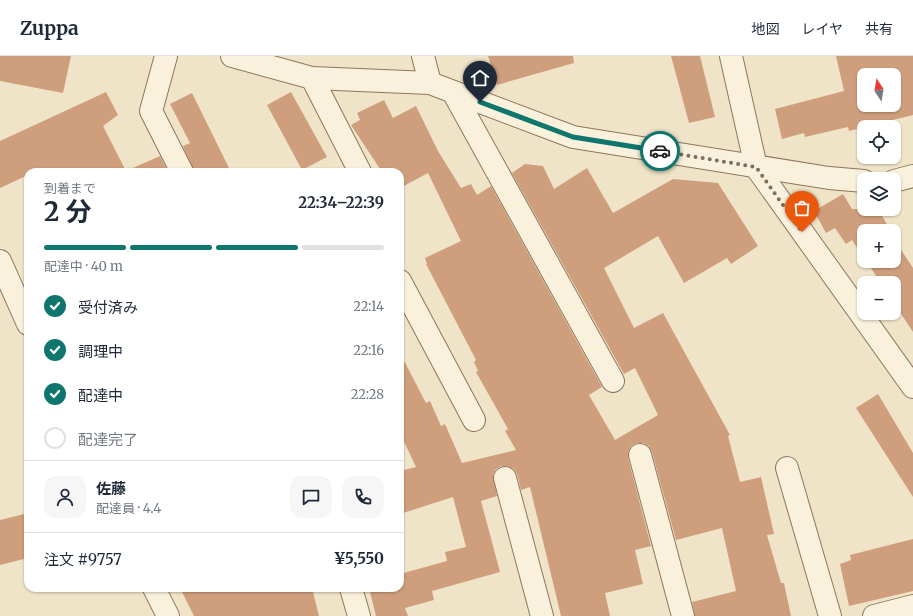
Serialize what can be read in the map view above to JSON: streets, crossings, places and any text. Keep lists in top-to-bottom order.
{
  "north": "top",
  "page": {
    "header": "Zuppa",
    "nav": ["地図", "レイヤ", "共有"],
    "map_buttons": ["+", "−"],
    "heading": ["2 分", "到着まで", "22:34–22:39"],
    "panel": [
      "佐藤",
      "配達員 · 4.4",
      "注文 #9757",
      "¥5,550"
    ],
    "bar": "配達中 · 40 m",
    "list": [
      ["受付済み", "22:14"],
      ["調理中", "22:16"],
      ["配達中", "22:28"],
      "配達完了"
    ]
  }
}
